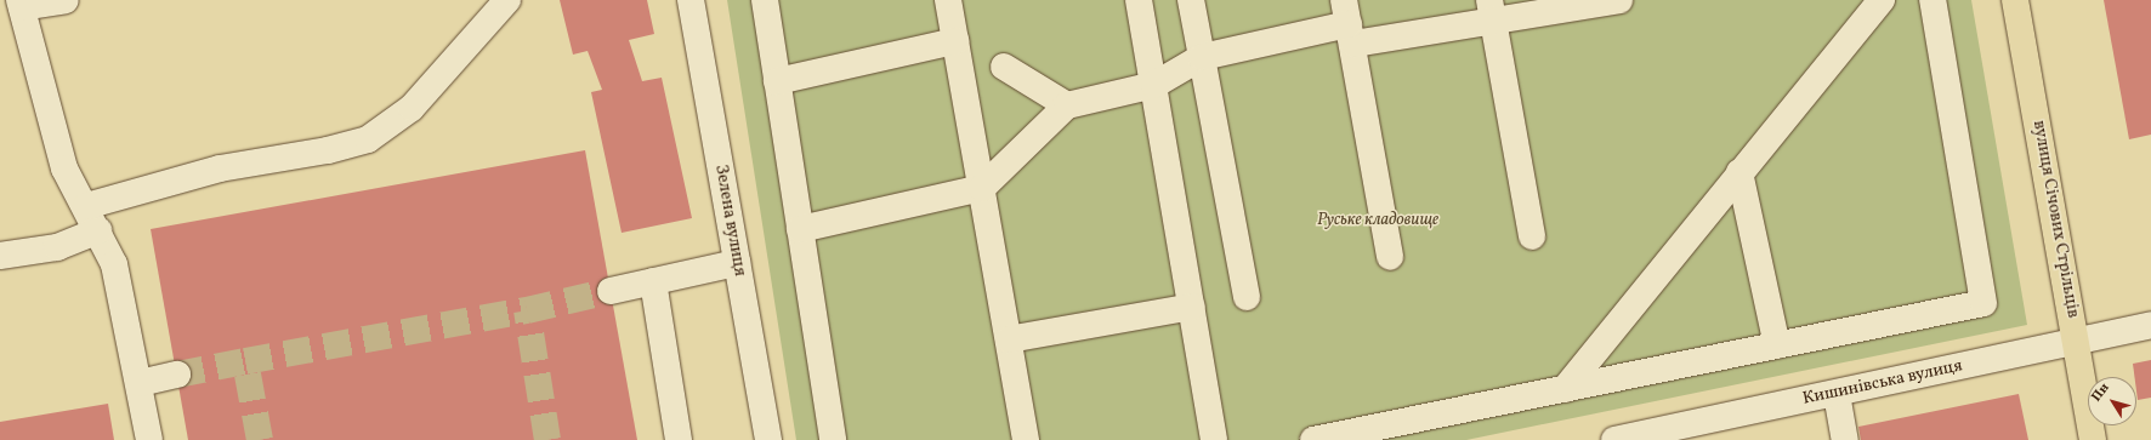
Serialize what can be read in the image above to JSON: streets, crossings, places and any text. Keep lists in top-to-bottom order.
{
  "streets": {
    "main road": ["вулиця Січових Стрільців"],
    "street": ["Зелена вулиця", "Кишинівська вулиця"]
  },
  "crossings": [
    ["вулиця Січових Стрільців", "Кишинівська вулиця"]
  ],
  "parks": ["Руське кладовище"],
  "north": "top left"
}
